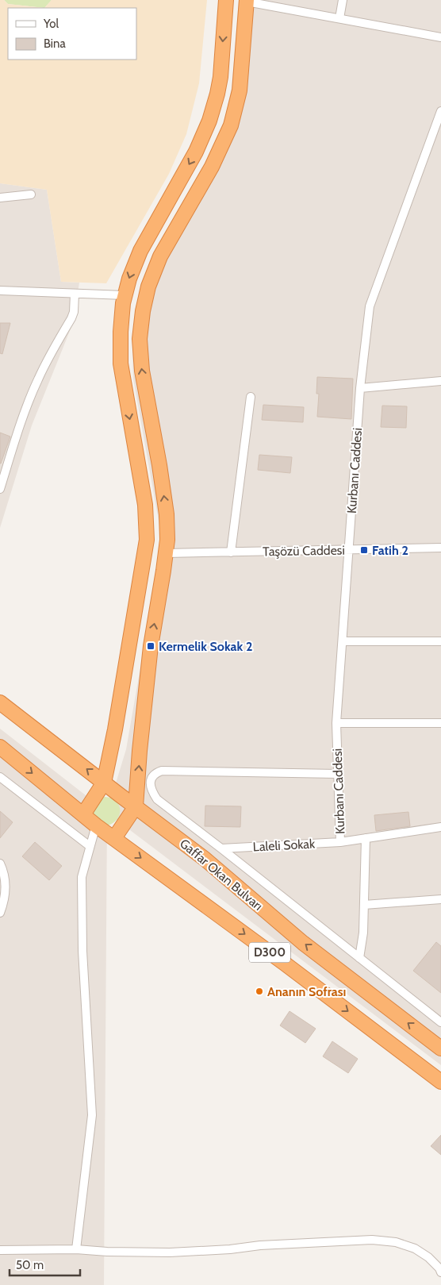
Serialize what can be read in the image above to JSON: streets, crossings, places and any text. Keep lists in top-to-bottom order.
{
  "streets": {
    "highway": ["Gaffar Okan Bulvarı", "D300"],
    "street": ["Kurbanı Caddesi", "Taşözü Caddesi", "Laleli Sokak"]
  },
  "crossings": [
    ["Kurbanı Caddesi", "Taşözü Caddesi"],
    ["Kurbanı Caddesi", "Laleli Sokak"]
  ],
  "places": {
    "transit": ["Fatih 2", "Kermelik Sokak 2"],
    "other": ["Ananın Sofrası"]
  },
  "legend": ["Yol", "Bina"],
  "scale_bar": "50 m"
}
